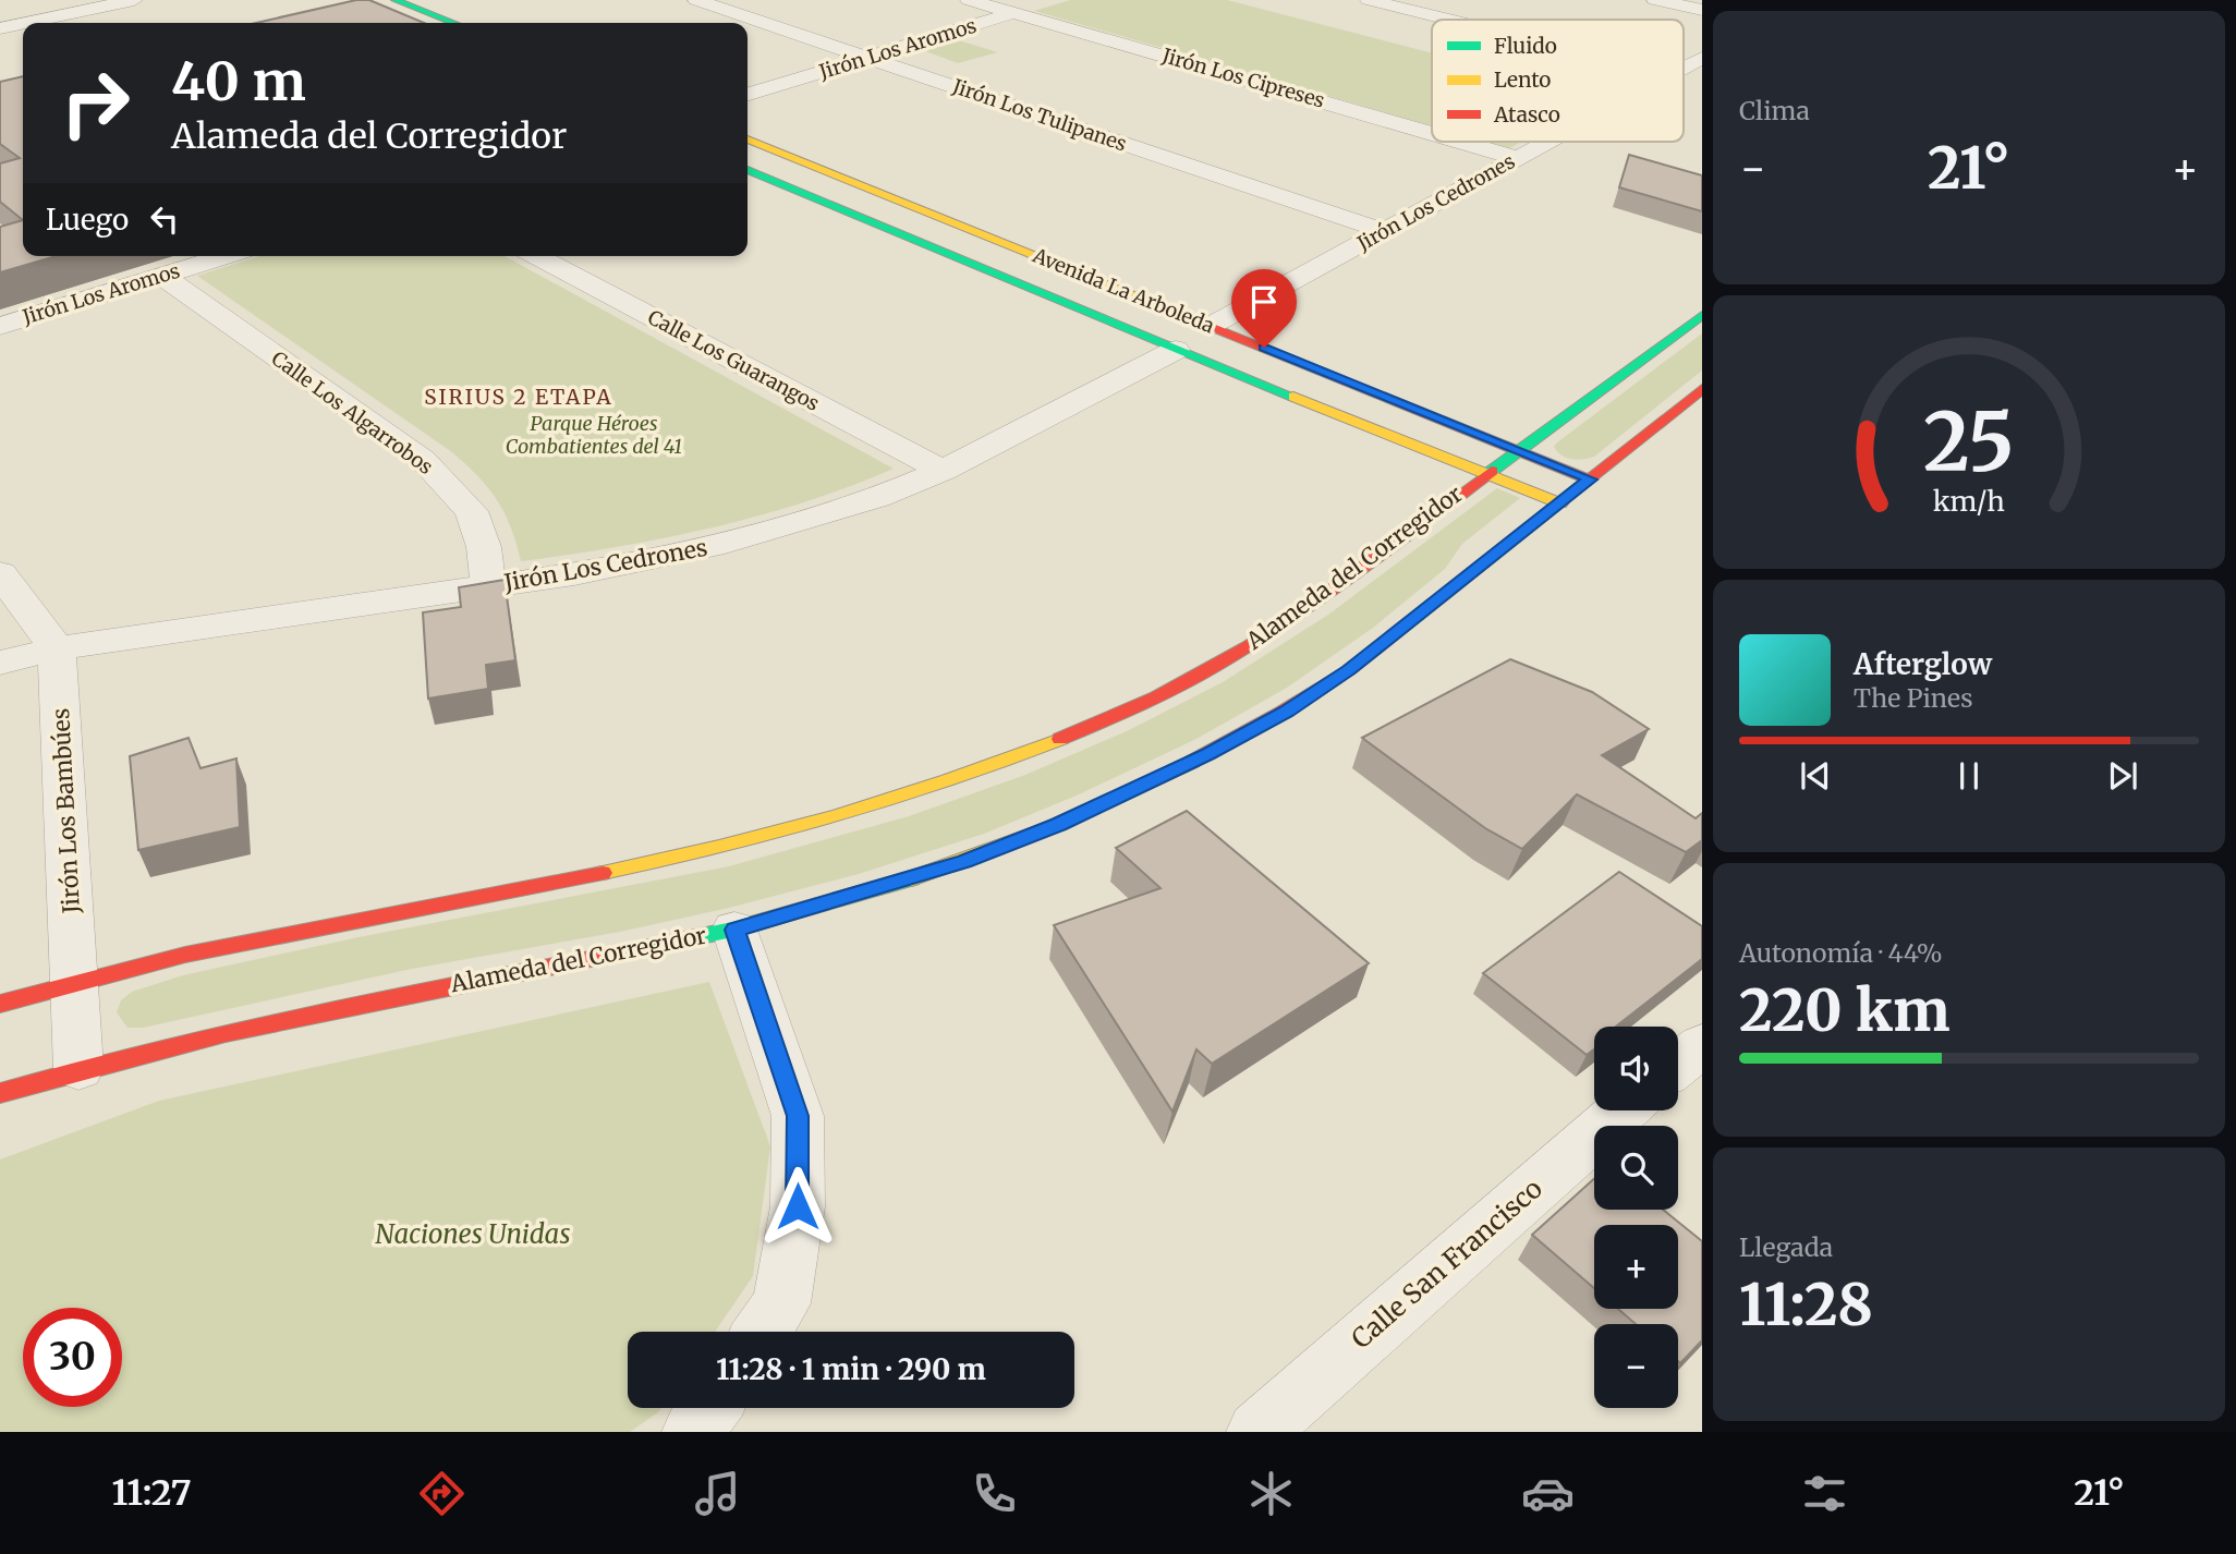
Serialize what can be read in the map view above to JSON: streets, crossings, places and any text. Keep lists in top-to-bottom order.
{
  "streets": {
    "main road": ["Avenida La Arboleda", "Alameda del Corregidor"],
    "street": [
      "Jirón Los Aromos",
      "Jirón Los Cipreses",
      "Jirón Los Tulipanes",
      "Jirón Los Cedrones",
      "Calle Los Guarangos",
      "Calle Los Algarrobos",
      "Jirón Los Bambúes",
      "Calle San Francisco"
    ]
  },
  "crossings": [
    ["Jirón Los Aromos", "Jirón Los Cipreses"],
    ["Jirón Los Aromos", "Jirón Los Tulipanes"],
    ["Jirón Los Aromos", "Calle Los Algarrobos"],
    ["Jirón Los Cipreses", "Jirón Los Cedrones"],
    ["Jirón Los Tulipanes", "Jirón Los Cedrones"],
    ["Jirón Los Cedrones", "Avenida La Arboleda"],
    ["Jirón Los Cedrones", "Calle Los Guarangos"],
    ["Jirón Los Cedrones", "Calle Los Algarrobos"],
    ["Jirón Los Cedrones", "Jirón Los Bambúes"],
    ["Avenida La Arboleda", "Alameda del Corregidor"],
    ["Alameda del Corregidor", "Jirón Los Bambúes"]
  ],
  "districts": ["SIRIUS 2 ETAPA"],
  "parks": ["Parque Héroes Combatientes del 41", "Naciones Unidas"],
  "legend": ["Fluido", "Lento", "Atasco"],
  "page": {
    "tile": [
      "Clima",
      ["Autonomía · 44%", "220 km"],
      ["Llegada", "11:28"]
    ],
    "turn": ["40 m", "Alameda del Corregidor"],
    "heat": ["−", "21°", "+"],
    "then": "Luego",
    "song": ["Afterglow", "The Pines"],
    "map_buttons": ["+", "−"],
    "limit": "30",
    "trip": "11:28 · 1 min · 290 m",
    "tabs": ["11:27", "21°"],
    "gauge": ["25", "km/h"]
  }
}
